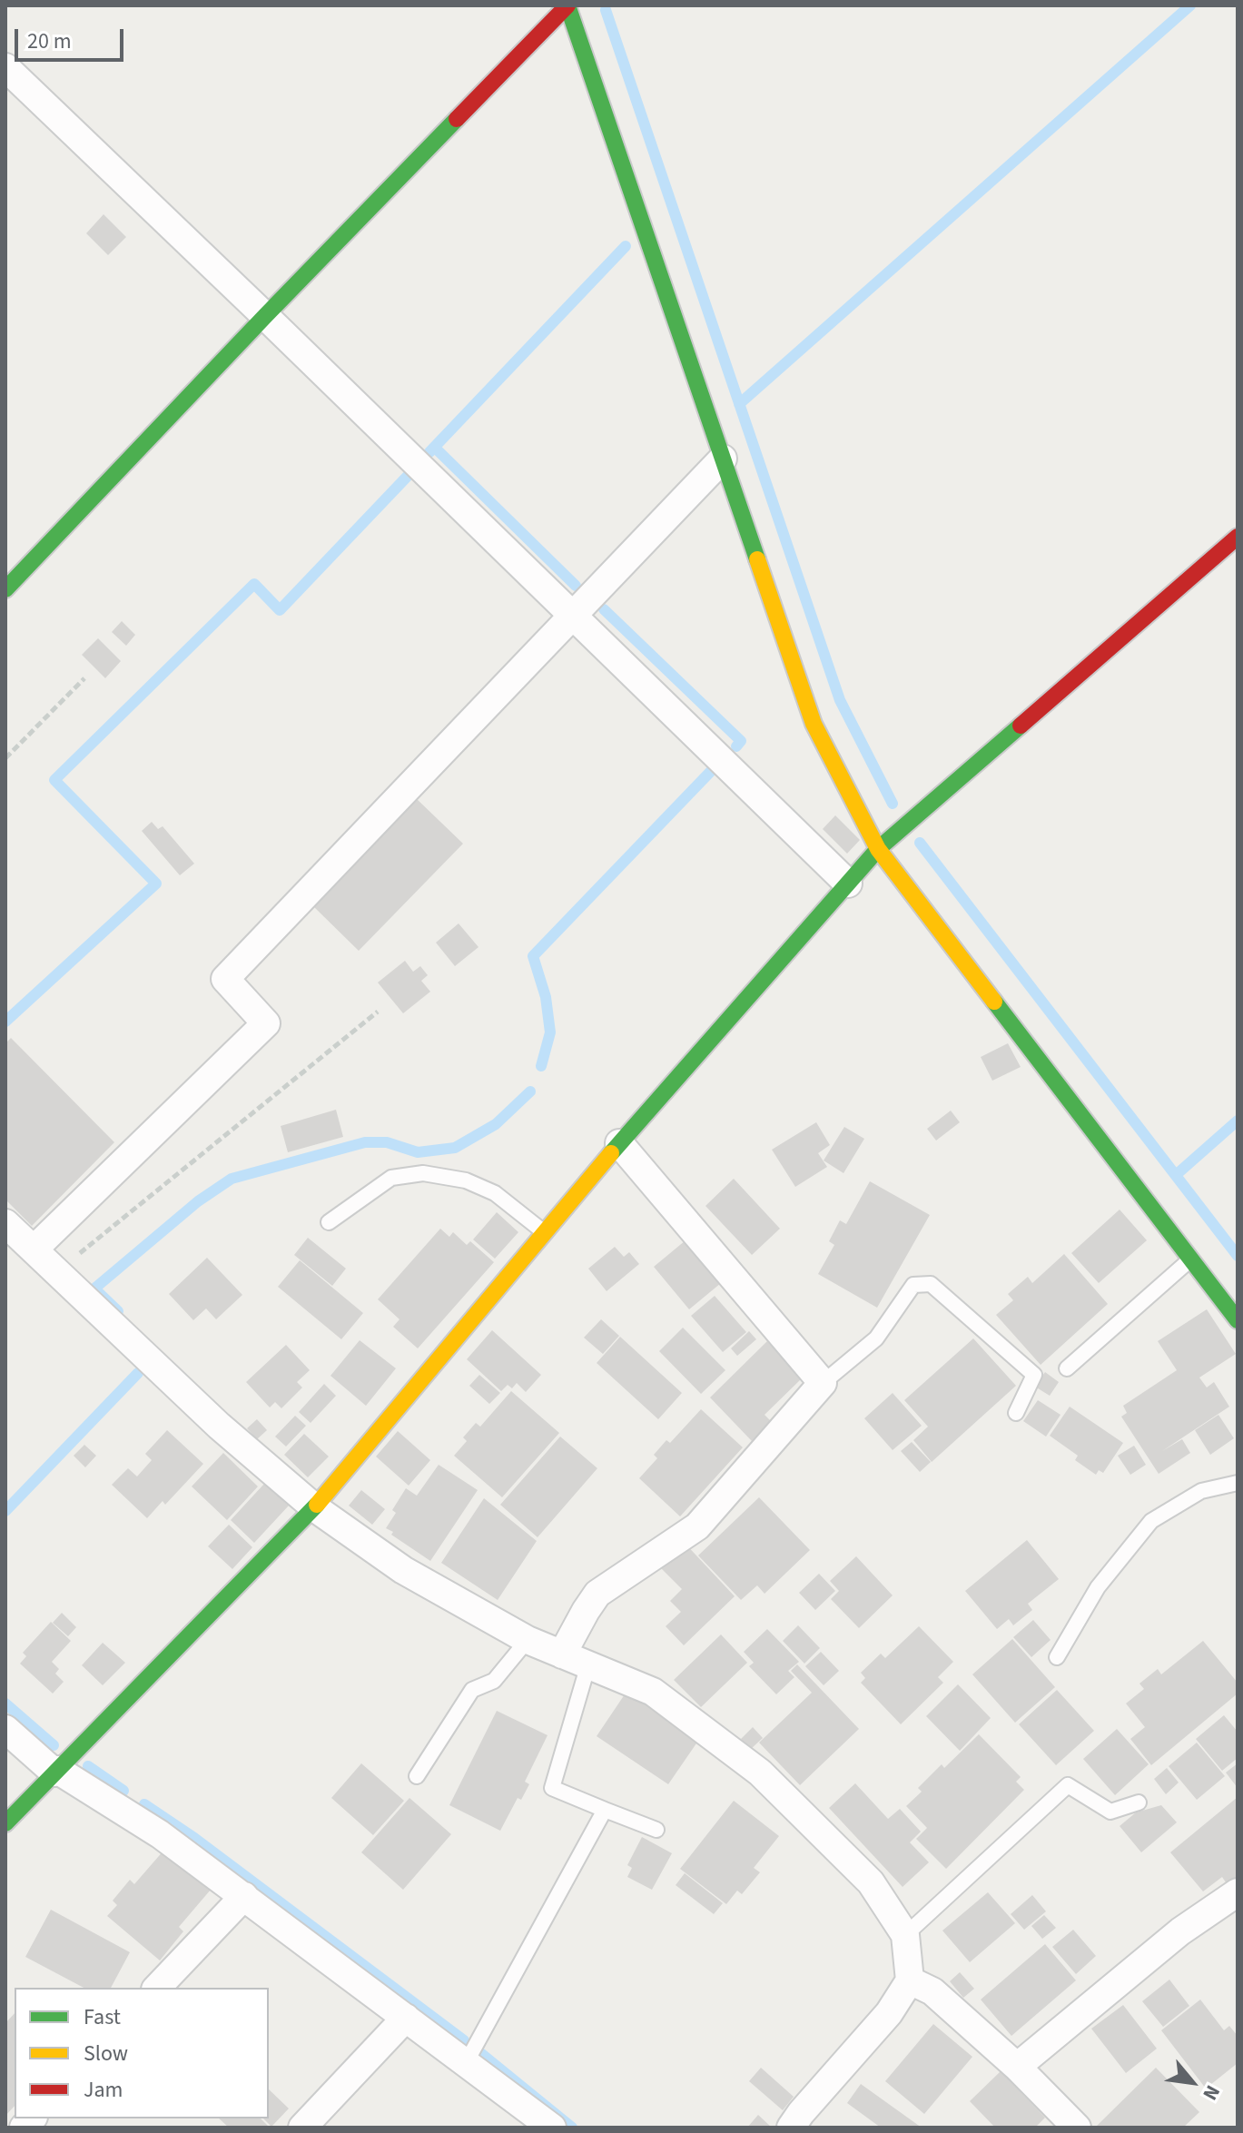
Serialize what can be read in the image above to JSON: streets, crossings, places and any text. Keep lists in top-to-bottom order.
{
  "legend": ["Fast", "Slow", "Jam"],
  "scale_bar": "20 m",
  "north": "bottom right"
}
